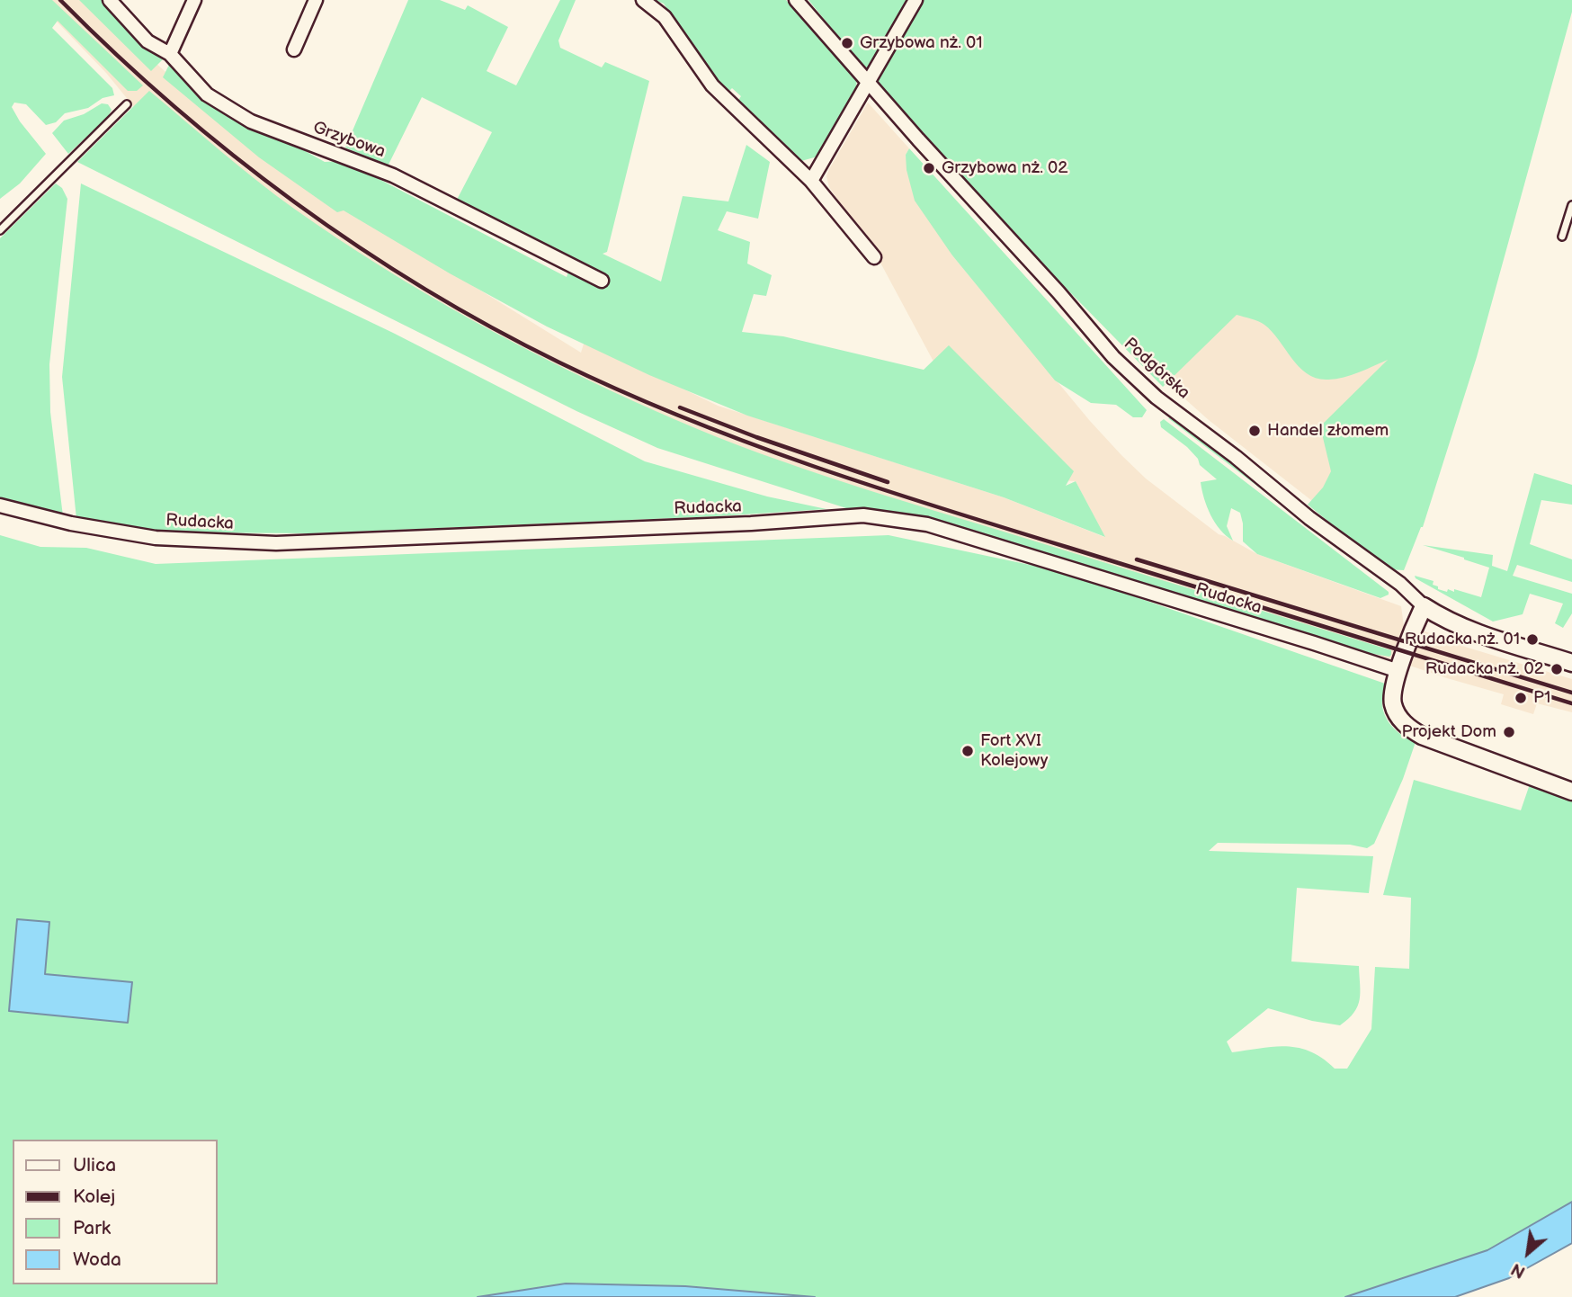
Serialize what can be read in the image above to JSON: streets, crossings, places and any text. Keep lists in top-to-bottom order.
{
  "streets": {
    "street": ["Grzybowa", "Podgórska", "Rudacka"]
  },
  "places": [
    "Grzybowa nż. 01",
    "Grzybowa nż. 02",
    "Handel złomem",
    "Rudacka nż. 01",
    "Rudacka nż. 02",
    "P1",
    "Projekt Dom",
    "Fort XVI Kolejowy"
  ],
  "legend": [
    "Ulica",
    "Kolej",
    "Park",
    "Woda"
  ],
  "north": "bottom left"
}
